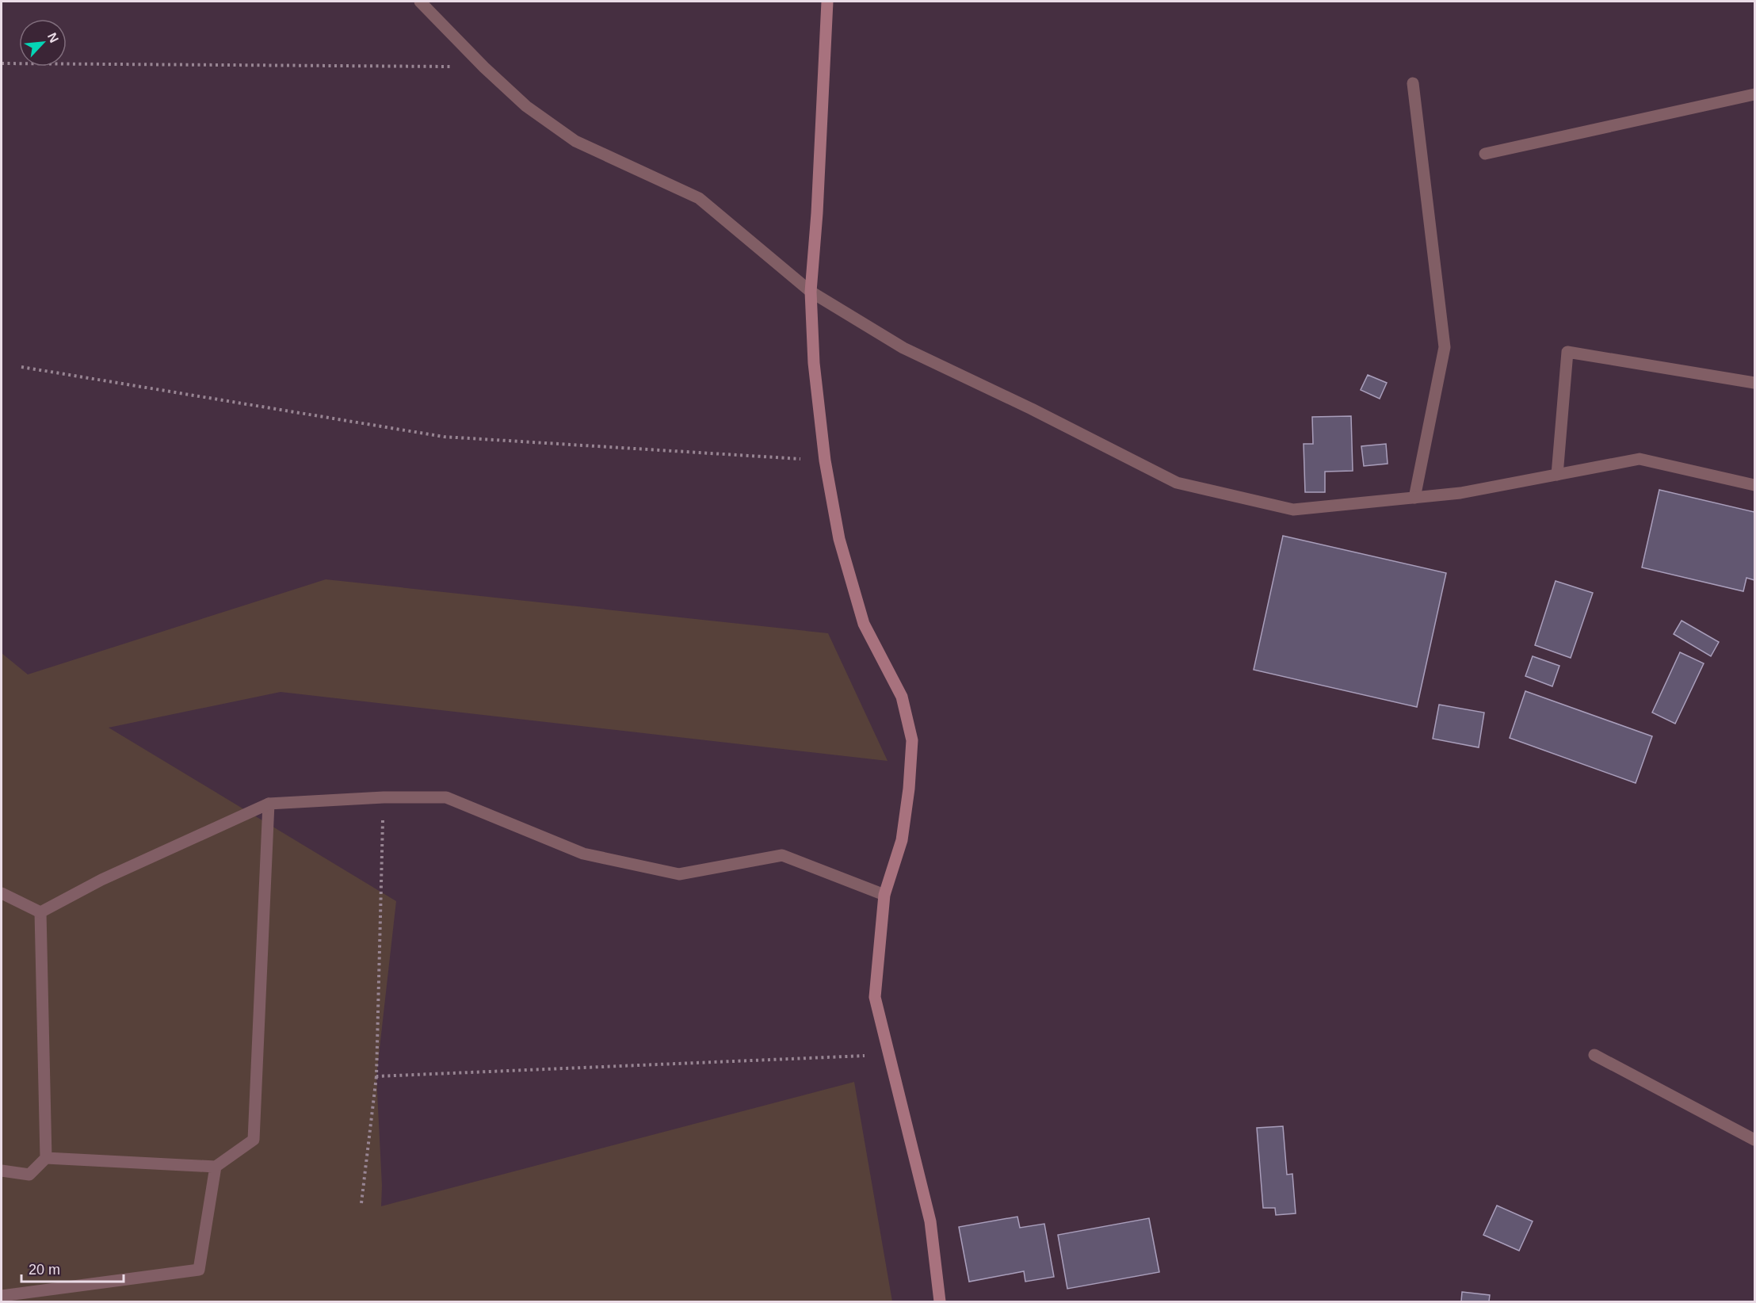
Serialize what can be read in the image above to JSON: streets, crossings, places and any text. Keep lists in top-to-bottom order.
{
  "scale_bar": "20 m",
  "north": "top right"
}
